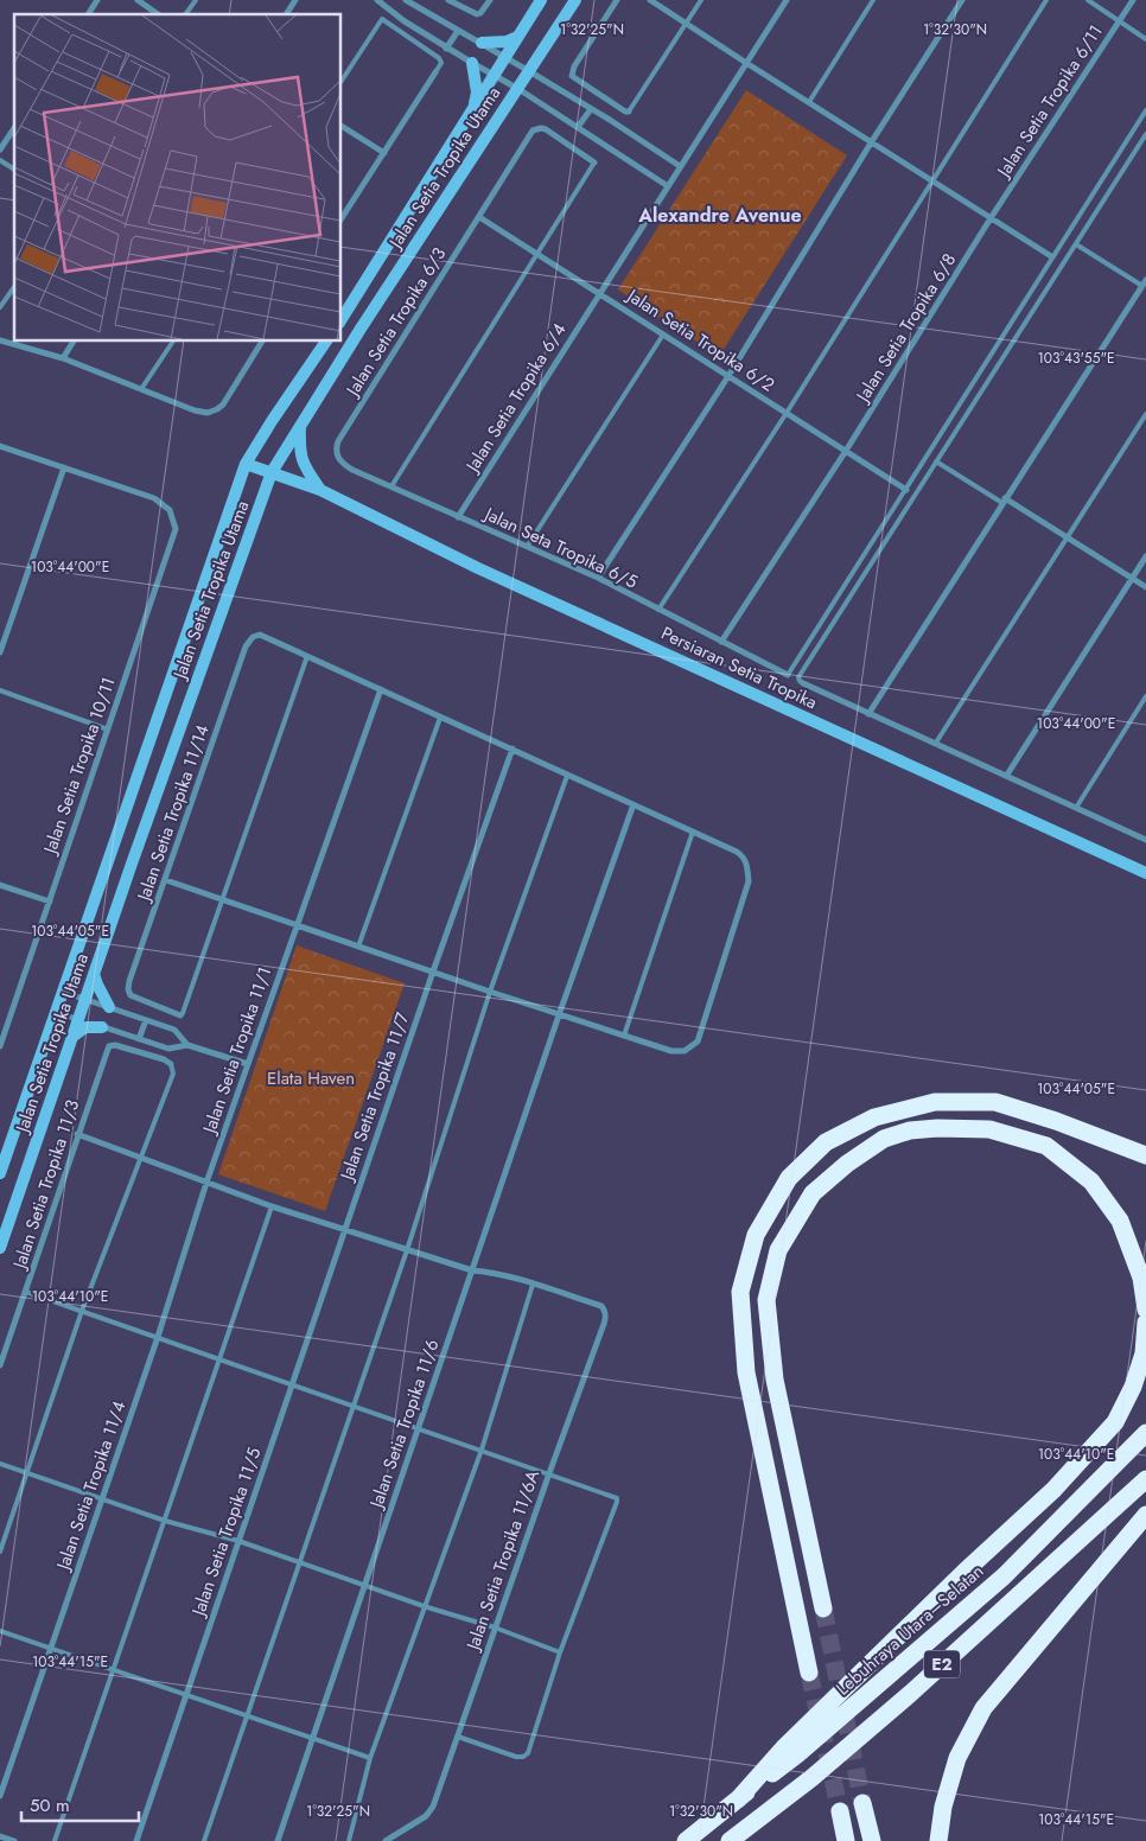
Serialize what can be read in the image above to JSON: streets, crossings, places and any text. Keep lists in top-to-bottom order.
{
  "streets": {
    "highway": ["Lebuhraya Utara–Selatan", "E2"],
    "main road": ["Jalan Setia Tropika Utama", "Persiaran Setia Tropika"],
    "street": [
      "Jalan Setia Tropika 6/11",
      "Jalan Setia Tropika 6/3",
      "Jalan Setia Tropika 6/8",
      "Jalan Setia Tropika 6/2",
      "Jalan Setia Tropika 6/4",
      "Jalan Seta Tropika 6/5",
      "Jalan Setia Tropika 10/11",
      "Jalan Setia Tropika 11/14",
      "Jalan Setia Tropika 11/1",
      "Jalan Setia Tropika 11/7",
      "Jalan Setia Tropika 11/3",
      "Jalan Setia Tropika 11/6",
      "Jalan Setia Tropika 11/4",
      "Jalan Setia Tropika 11/5",
      "Jalan Setia Tropika 11/6A"
    ]
  },
  "crossings": [
    ["Jalan Setia Tropika 6/11", "Jalan Setia Tropika 6/8"],
    ["Jalan Setia Tropika Utama", "Persiaran Setia Tropika"],
    ["Jalan Setia Tropika 6/3", "Jalan Setia Tropika 6/2"],
    ["Jalan Setia Tropika 6/3", "Jalan Seta Tropika 6/5"],
    ["Jalan Setia Tropika 6/8", "Jalan Setia Tropika 6/2"],
    ["Jalan Setia Tropika 6/8", "Jalan Seta Tropika 6/5"],
    ["Jalan Setia Tropika 6/2", "Jalan Setia Tropika 6/4"],
    ["Jalan Setia Tropika 6/4", "Jalan Seta Tropika 6/5"],
    ["Jalan Setia Tropika 11/1", "Jalan Setia Tropika 11/4"],
    ["Jalan Setia Tropika 11/7", "Jalan Setia Tropika 11/5"]
  ],
  "districts": ["Alexandre Avenue"],
  "parks": ["Elata Haven"],
  "scale_bar": "50 m",
  "coordinates": [
    "1°32'25\"N",
    "1°32'30\"N",
    "103°43'55\"E",
    "103°44'00\"E",
    "103°44'05\"E",
    "103°44'10\"E",
    "103°44'15\"E"
  ]
}
